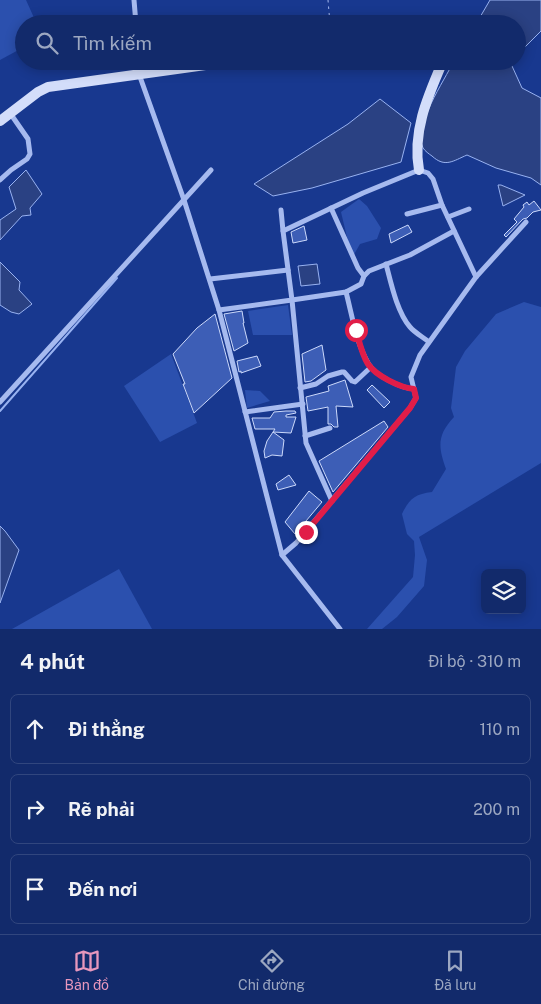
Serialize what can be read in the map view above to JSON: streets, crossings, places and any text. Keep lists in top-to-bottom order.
{
  "page": {
    "search": "Tìm kiếm",
    "heading": ["4 phút", "Đi bộ · 310 m"],
    "list": [
      ["Đi thẳng", "110 m"],
      ["Rẽ phải", "200 m"],
      "Đến nơi"
    ],
    "nav": ["Bản đồ", "Chỉ đường", "Đã lưu"]
  }
}
